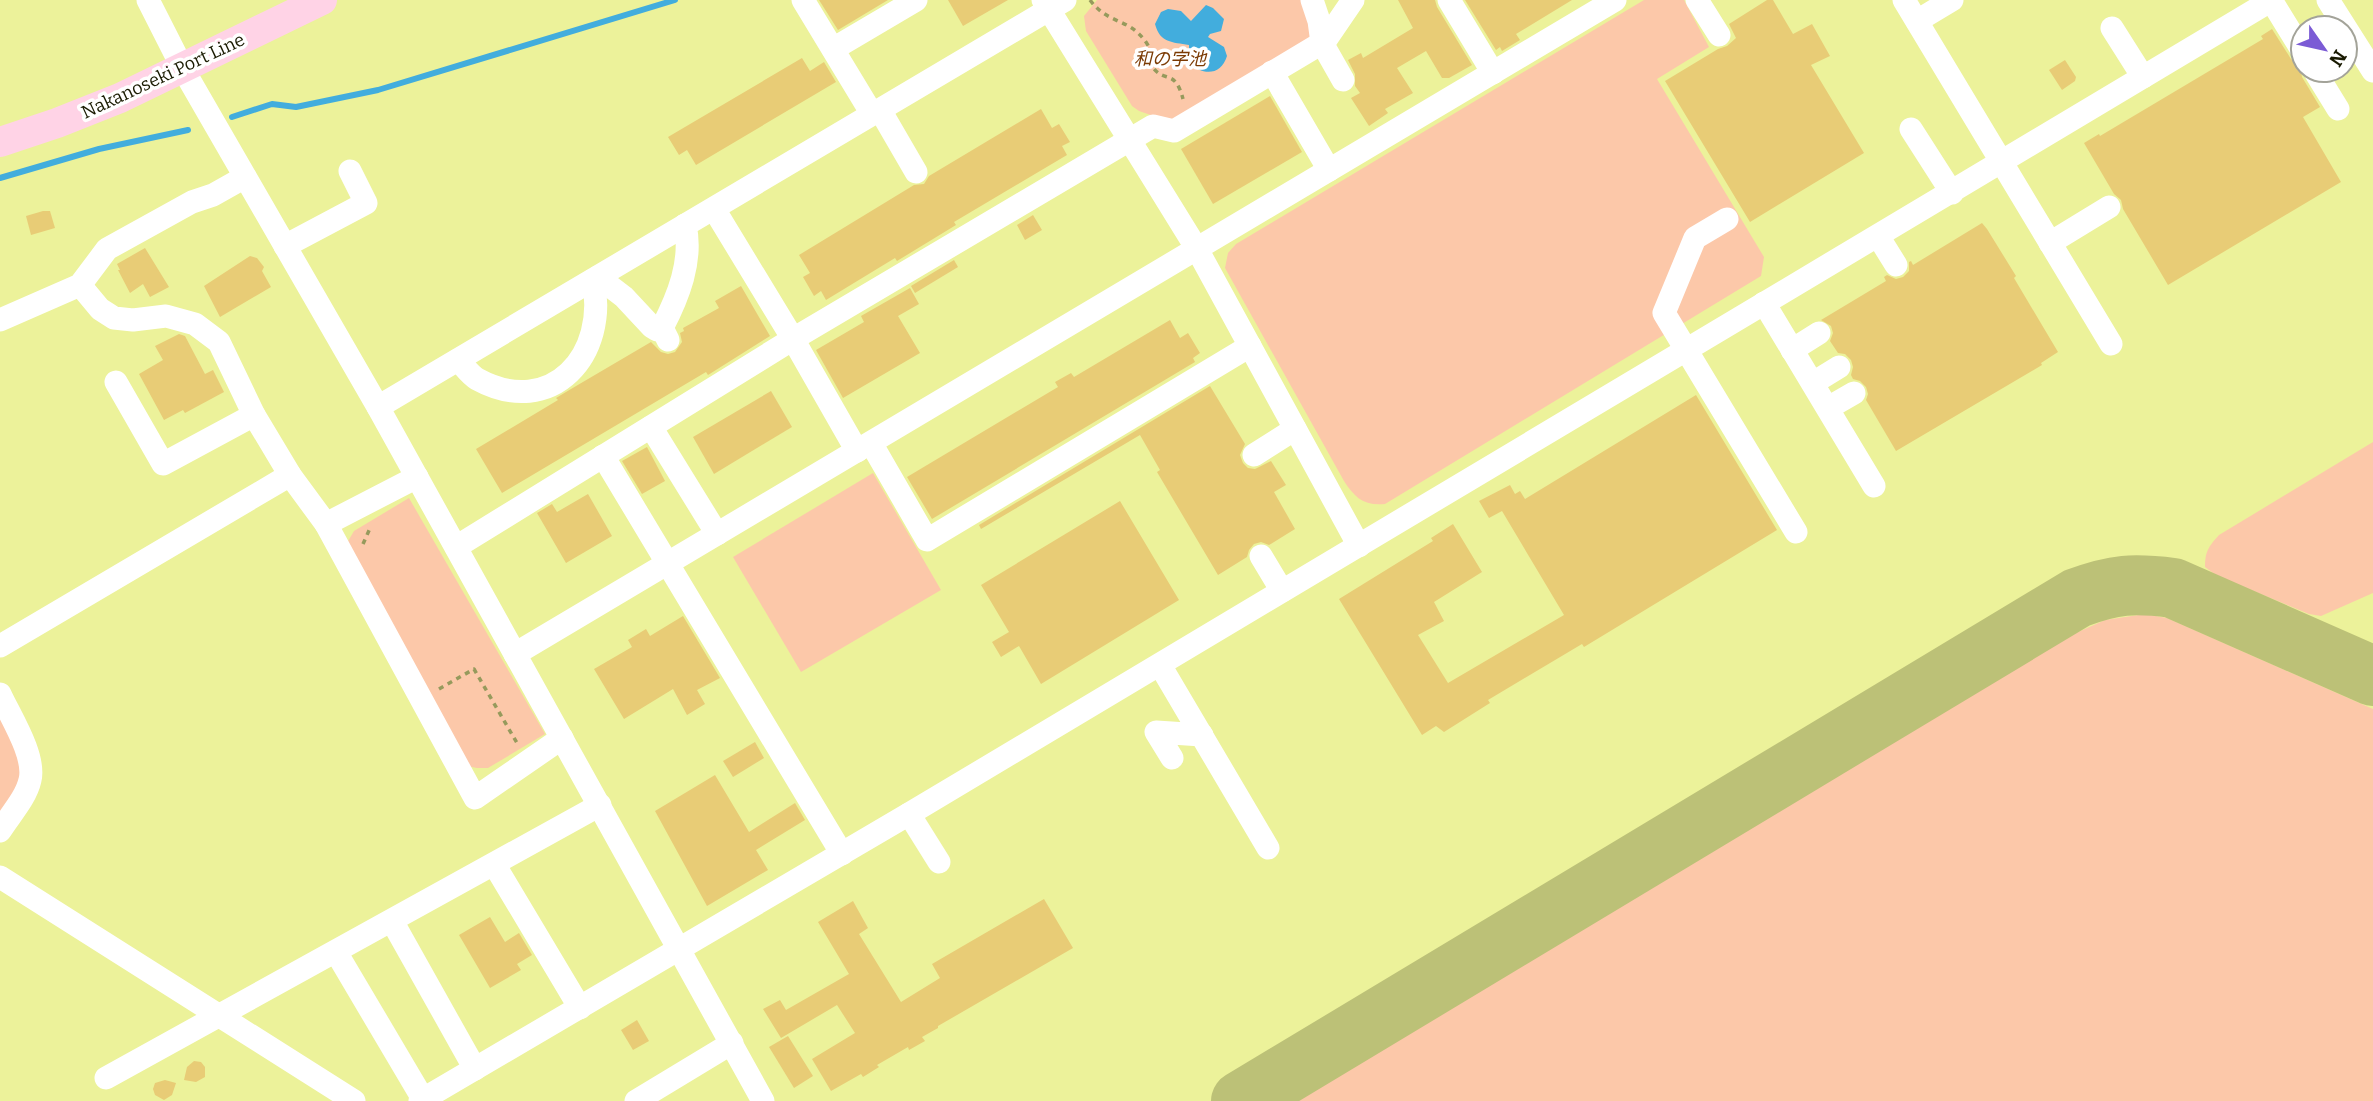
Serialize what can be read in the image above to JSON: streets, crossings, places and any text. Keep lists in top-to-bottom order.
{
  "streets": {
    "main road": ["Nakanoseki Port Line"]
  },
  "parks": ["和の字池"],
  "north": "bottom right"
}
